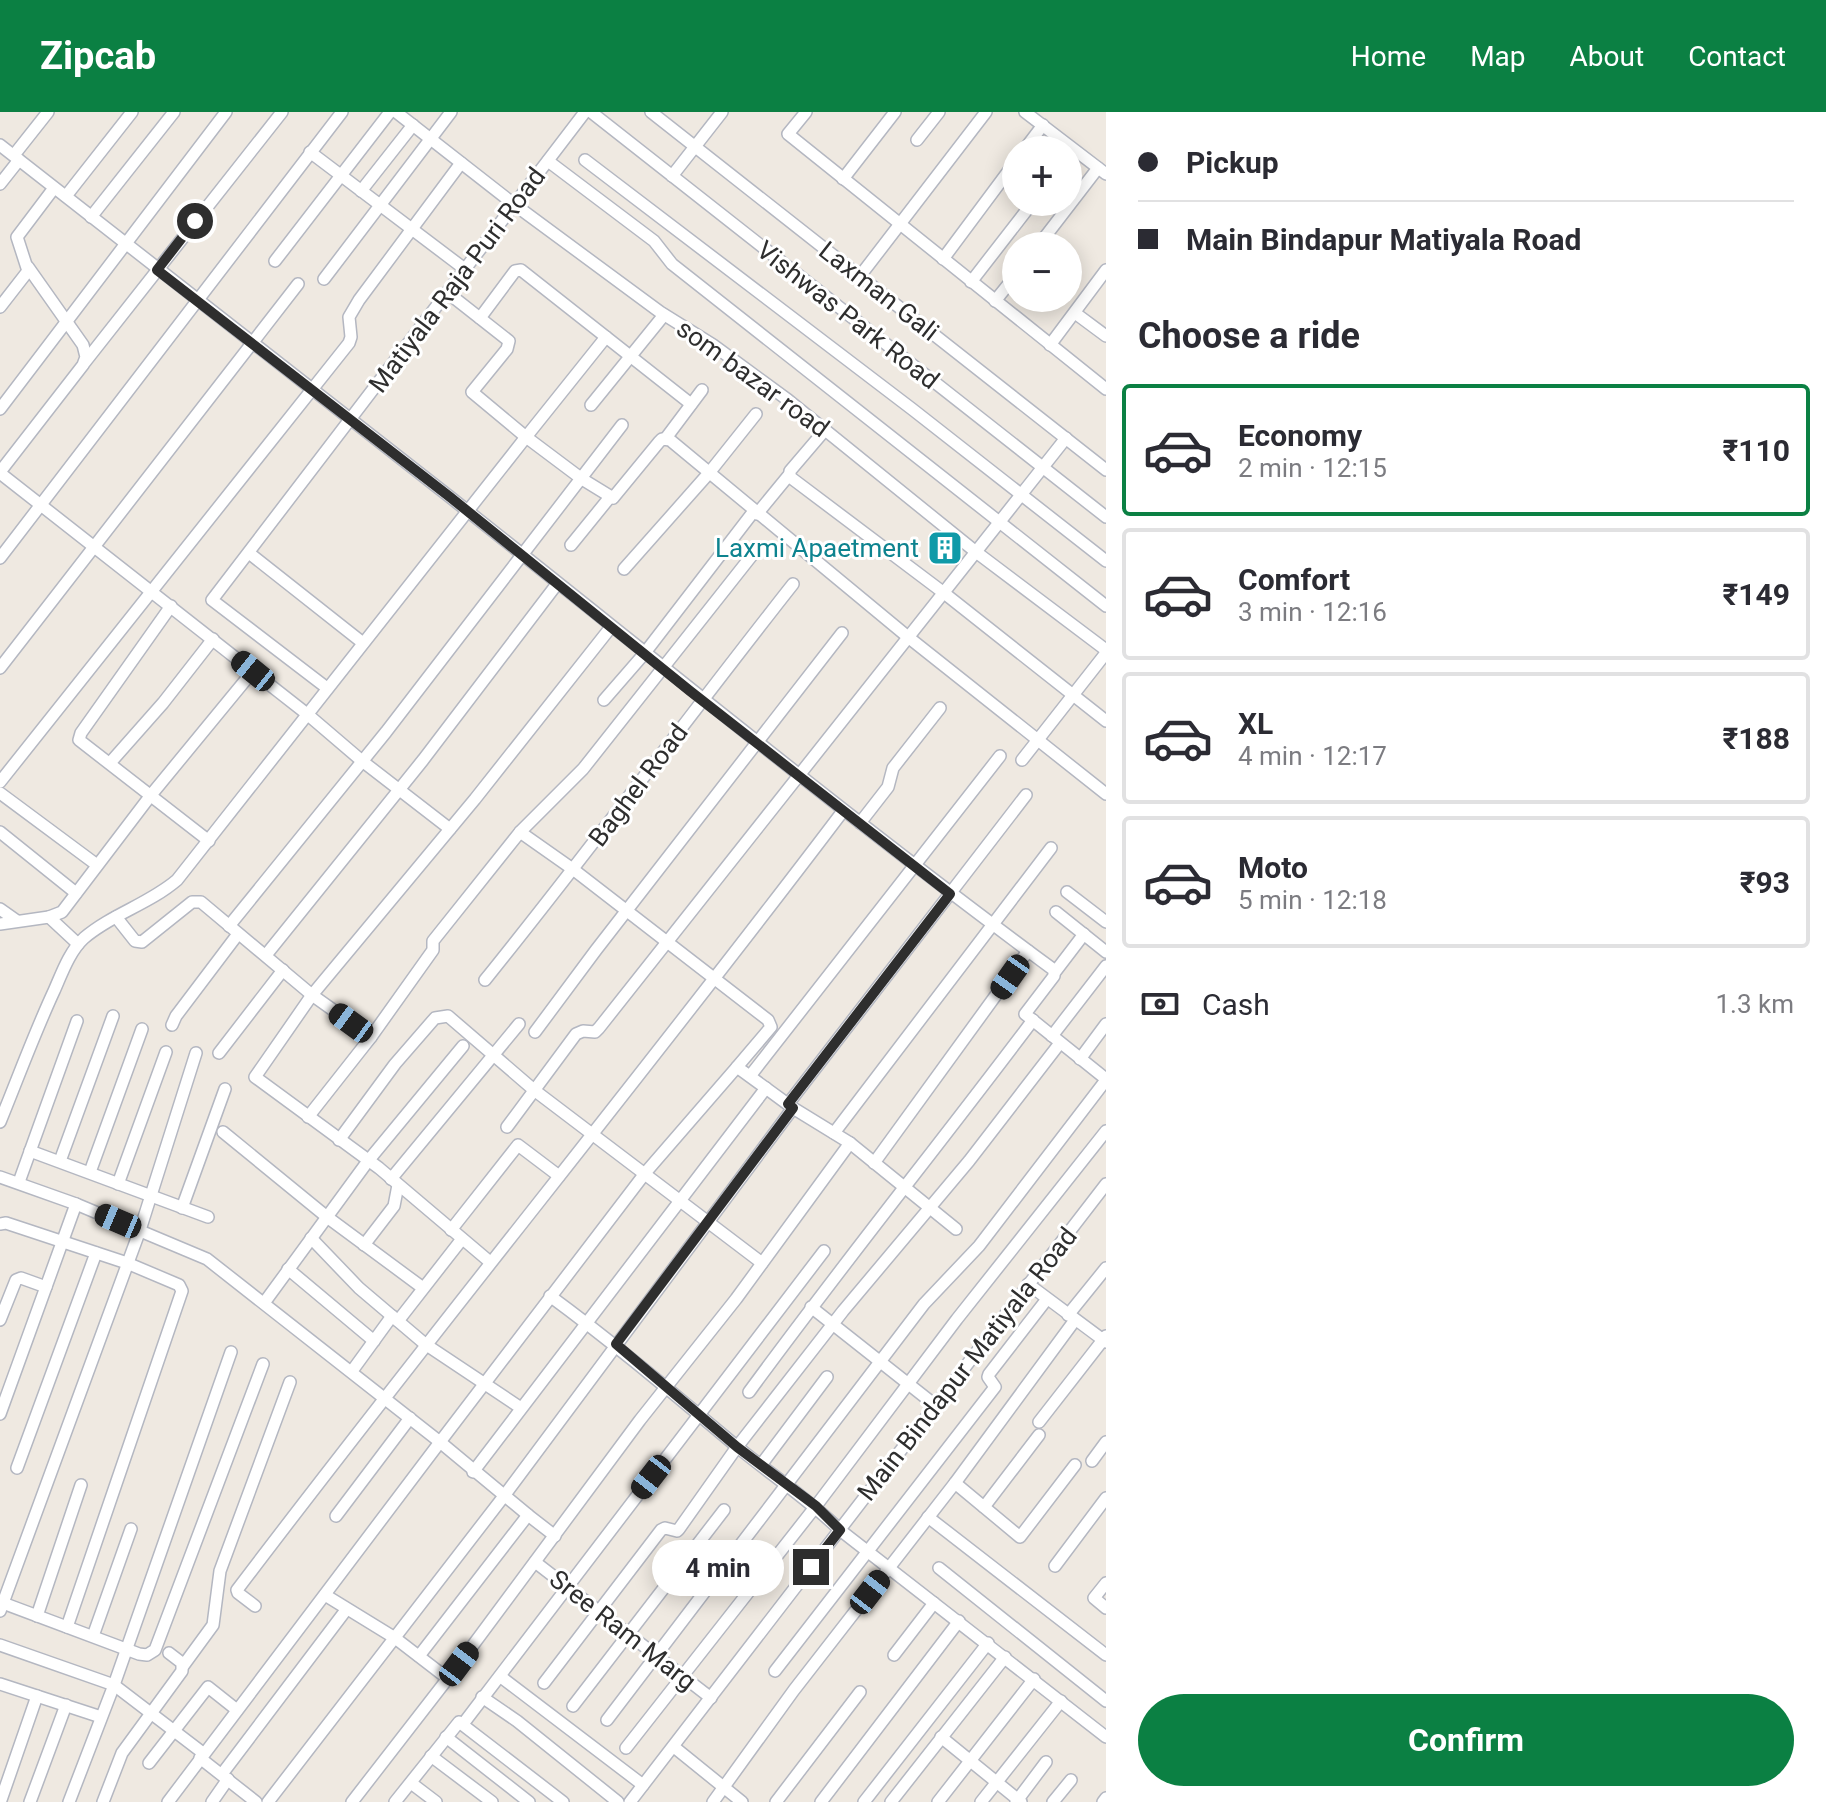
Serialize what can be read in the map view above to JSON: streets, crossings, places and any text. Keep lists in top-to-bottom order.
{
  "streets": {
    "street": [
      "Matiyala Raja Puri Road",
      "Laxman Gali",
      "Vishwas Park Road",
      "som bazar road",
      "Baghel Road",
      "Main Bindapur Matiyala Road",
      "Sree Ram Marg"
    ]
  },
  "crossings": [
    ["Matiyala Raja Puri Road", "som bazar road"],
    ["Main Bindapur Matiyala Road", "Sree Ram Marg"]
  ],
  "places": {
    "building": ["Laxmi Apaetment"]
  },
  "page": {
    "header": "Zipcab",
    "nav": [
      "Home",
      "Map",
      "About",
      "Contact"
    ],
    "banner": ["Pickup", "Main Bindapur Matiyala Road"],
    "map_buttons": ["+", "−"],
    "heading": "Choose a ride",
    "list": [
      {
        "name": "Economy",
        "note": "2 min · 12:15",
        "value": "₹110"
      },
      {
        "name": "Comfort",
        "note": "3 min · 12:16",
        "value": "₹149"
      },
      {
        "name": "XL",
        "note": "4 min · 12:17",
        "value": "₹188"
      },
      {
        "name": "Moto",
        "note": "5 min · 12:18",
        "value": "₹93"
      }
    ],
    "pay": ["Cash", "1.3 km"],
    "bubble": "4 min",
    "buttons": "Confirm"
  }
}
